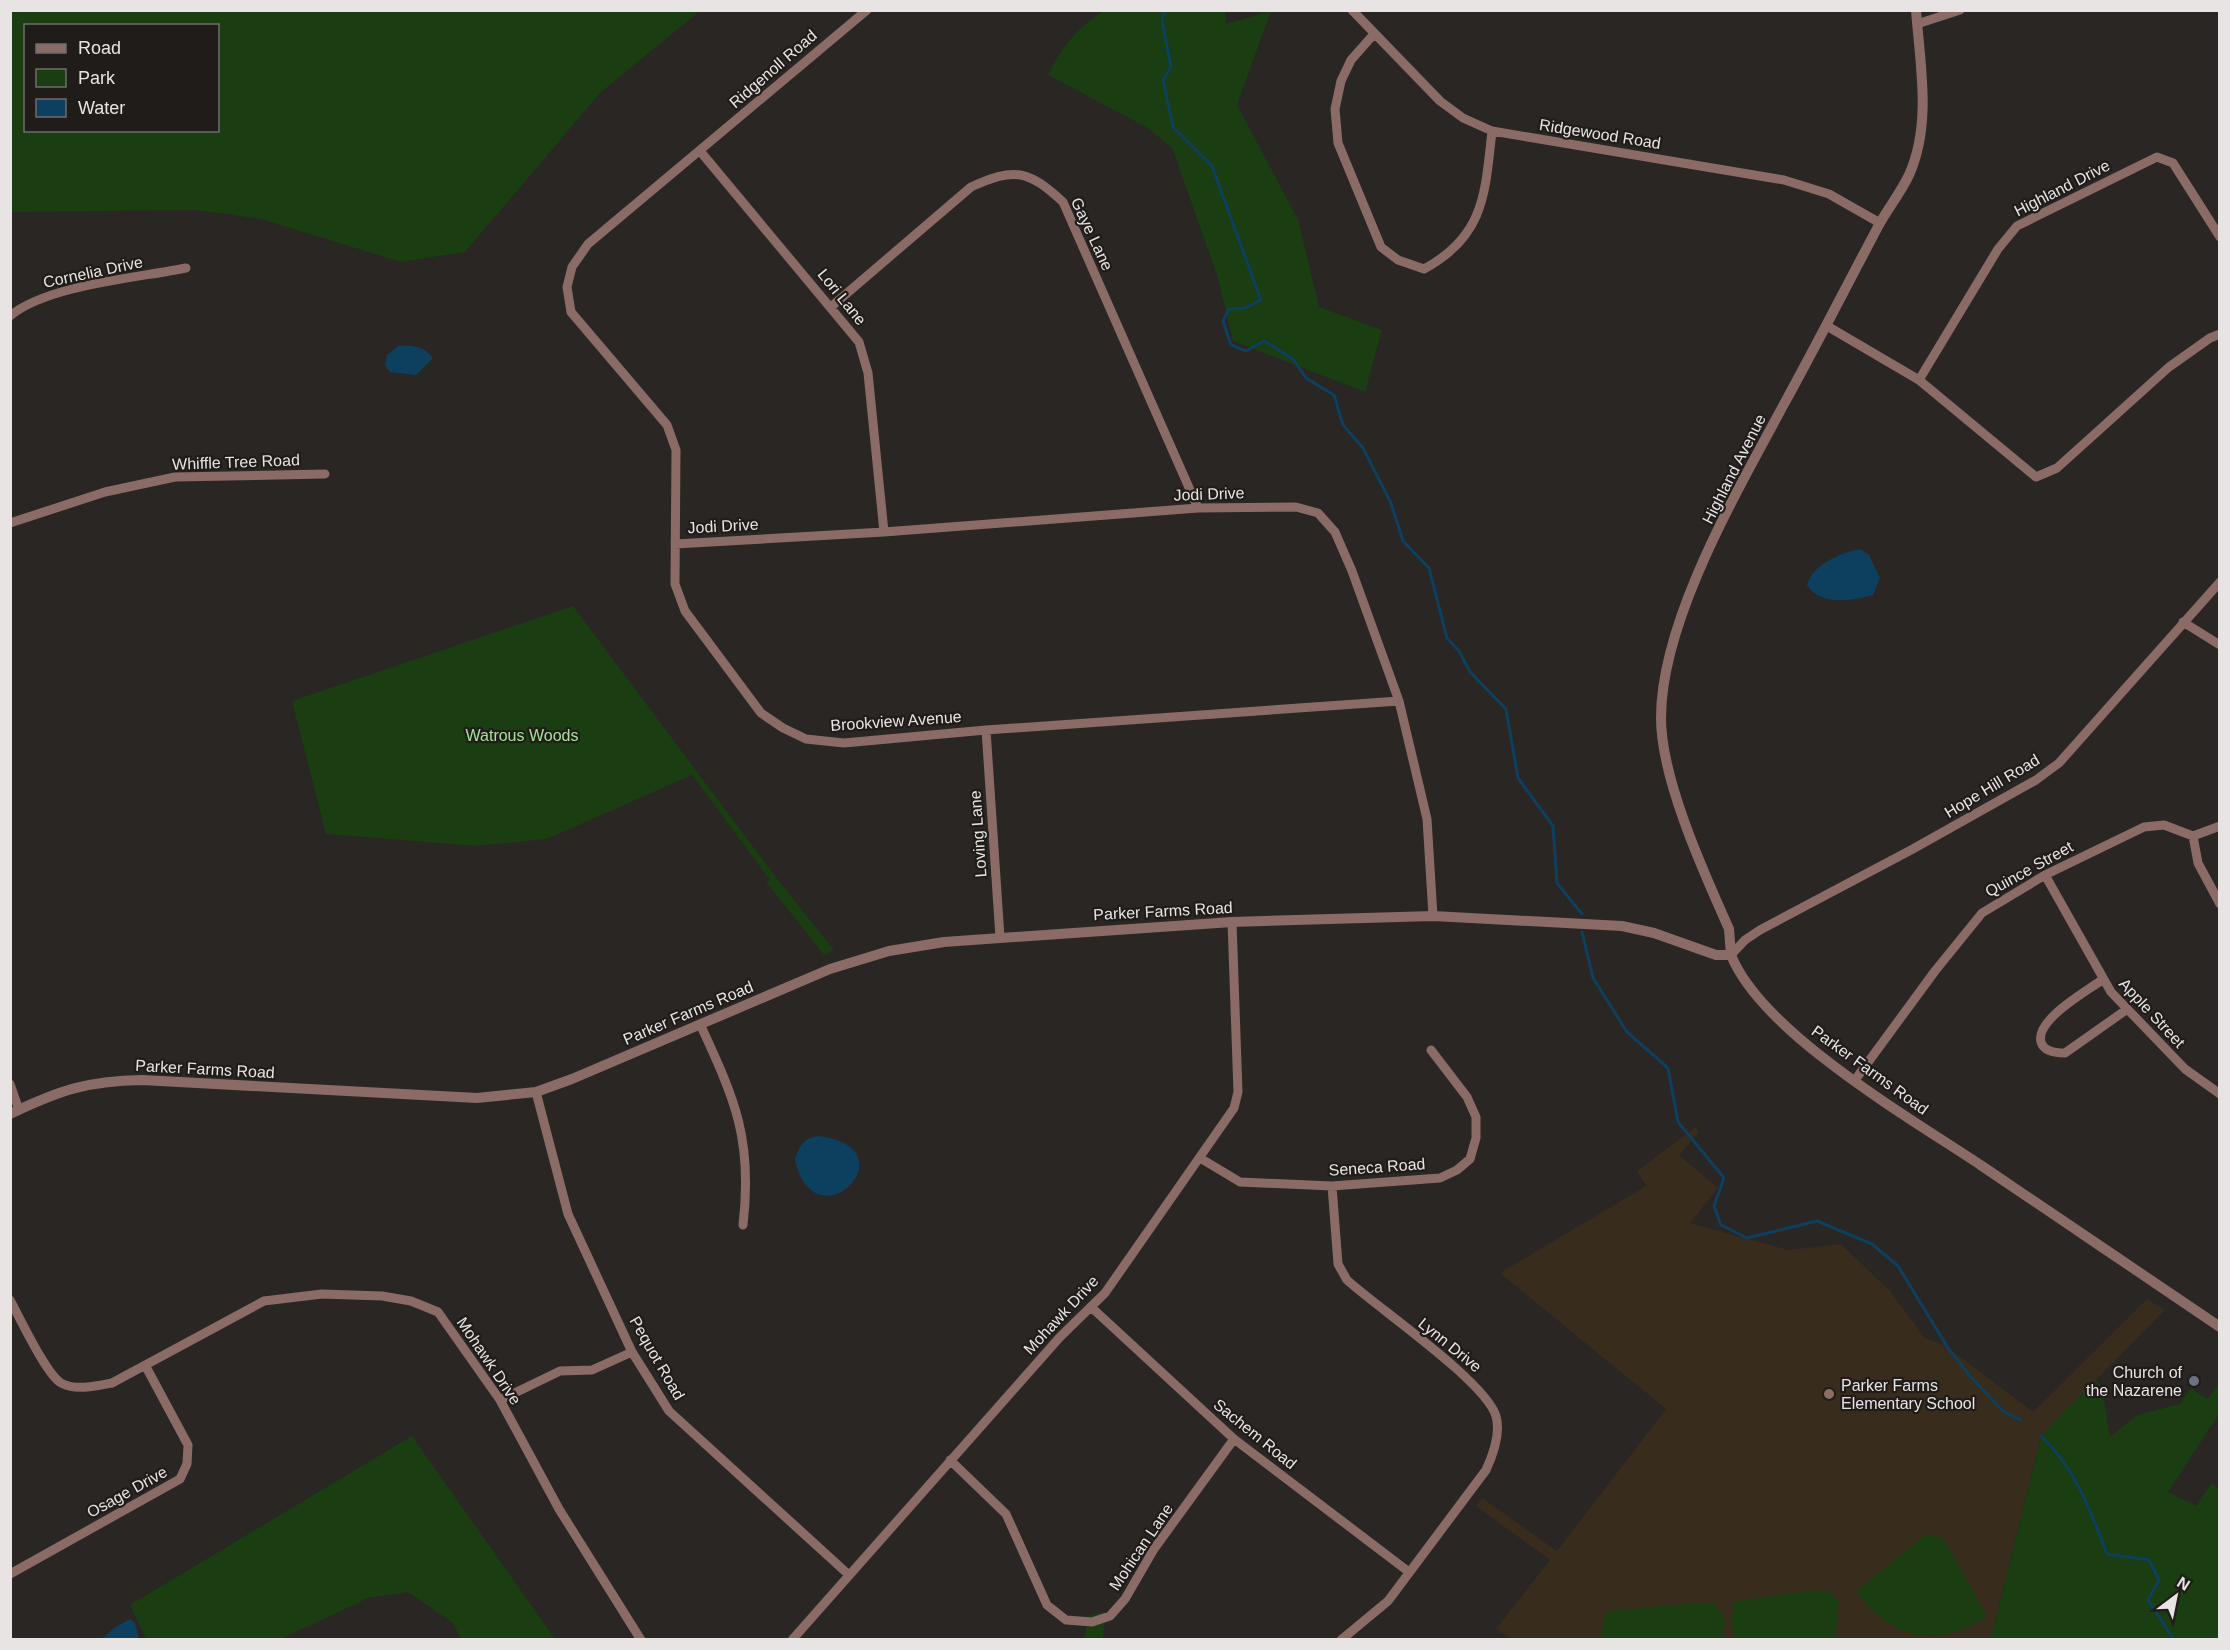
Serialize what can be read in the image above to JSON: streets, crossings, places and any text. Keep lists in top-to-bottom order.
{
  "streets": {
    "street": [
      "Ridgenoll Road",
      "Ridgewood Road",
      "Highland Drive",
      "Gaye Lane",
      "Cornelia Drive",
      "Lori Lane",
      "Whiffle Tree Road",
      "Highland Avenue",
      "Jodi Drive",
      "Brookview Avenue",
      "Hope Hill Road",
      "Loving Lane",
      "Quince Street",
      "Parker Farms Road",
      "Apple Street",
      "Seneca Road",
      "Mohawk Drive",
      "Lynn Drive",
      "Pequot Road",
      "Sachem Road",
      "Osage Drive",
      "Mohican Lane"
    ]
  },
  "crossings": [
    ["Ridgenoll Road", "Lori Lane"],
    ["Ridgenoll Road", "Brookview Avenue"],
    ["Ridgewood Road", "Highland Avenue"],
    ["Gaye Lane", "Lori Lane"],
    ["Gaye Lane", "Jodi Drive"],
    ["Lori Lane", "Jodi Drive"],
    ["Lori Lane", "Brookview Avenue"],
    ["Highland Avenue", "Hope Hill Road"],
    ["Highland Avenue", "Parker Farms Road"],
    ["Jodi Drive", "Brookview Avenue"],
    ["Jodi Drive", "Parker Farms Road"],
    ["Brookview Avenue", "Loving Lane"],
    ["Hope Hill Road", "Parker Farms Road"],
    ["Loving Lane", "Parker Farms Road"],
    ["Quince Street", "Parker Farms Road"],
    ["Quince Street", "Apple Street"],
    ["Parker Farms Road", "Mohawk Drive"],
    ["Parker Farms Road", "Pequot Road"],
    ["Seneca Road", "Mohawk Drive"],
    ["Seneca Road", "Lynn Drive"],
    ["Mohawk Drive", "Pequot Road"],
    ["Mohawk Drive", "Sachem Road"],
    ["Mohawk Drive", "Osage Drive"],
    ["Mohawk Drive", "Mohican Lane"],
    ["Lynn Drive", "Sachem Road"],
    ["Sachem Road", "Mohican Lane"]
  ],
  "parks": ["Watrous Woods"],
  "places": ["Church of the Nazarene", "Parker Farms Elementary School"],
  "legend": ["Road", "Park", "Water"],
  "north": "top right"
}
